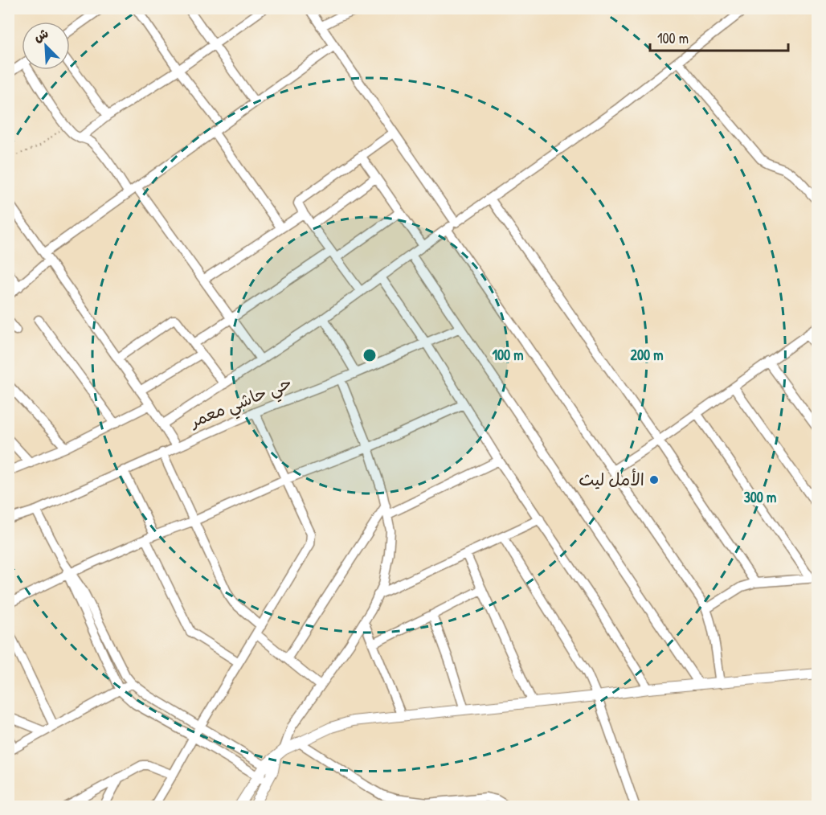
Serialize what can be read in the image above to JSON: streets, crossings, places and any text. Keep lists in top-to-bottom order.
{
  "streets": {
    "street": ["حي حاشي معمر"]
  },
  "places": ["الأمل ليث"],
  "scale_bar": "100 m",
  "north": "top left",
  "rings": ["100 m", "200 m", "300 m"]
}
